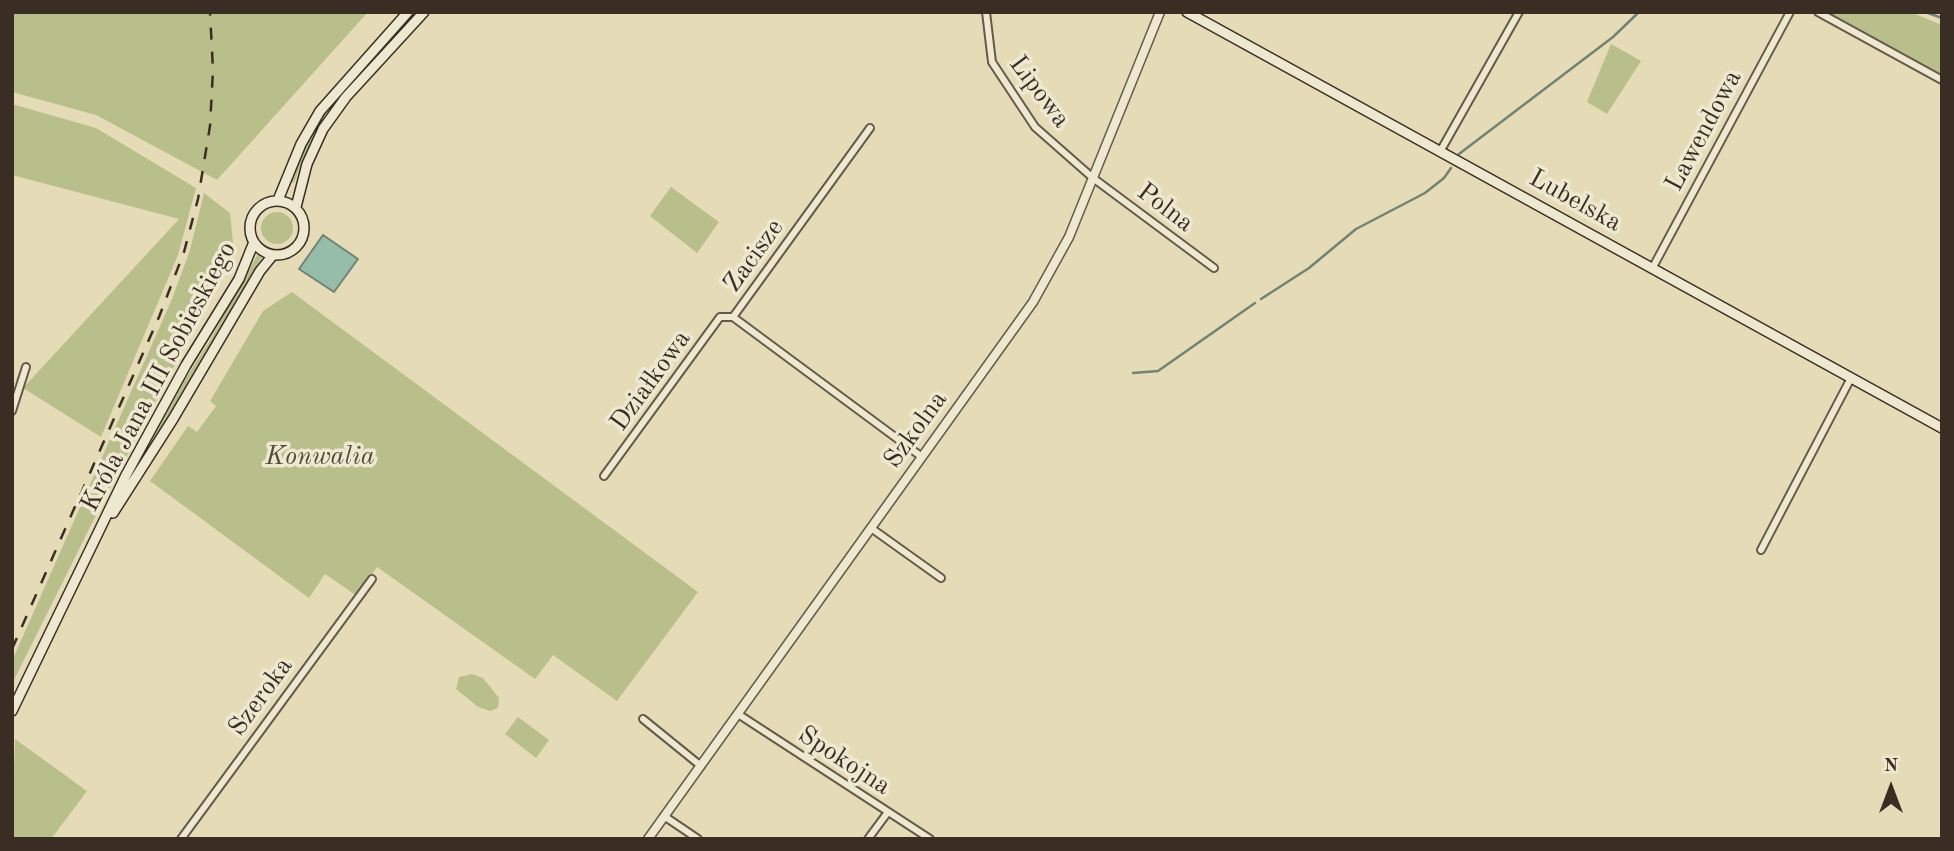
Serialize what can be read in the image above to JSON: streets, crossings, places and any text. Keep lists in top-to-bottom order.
{
  "streets": {
    "main road": ["Lubelska", "Króla Jana III Sobieskiego"],
    "street": [
      "Lipowa",
      "Lawendowa",
      "Polna",
      "Zacisze",
      "Działkowa",
      "Szkolna",
      "Szeroka",
      "Spokojna"
    ]
  },
  "crossings": [
    ["Lipowa", "Polna"],
    ["Lipowa", "Szkolna"],
    ["Lawendowa", "Lubelska"],
    ["Polna", "Szkolna"],
    ["Zacisze", "Działkowa"],
    ["Zacisze", "Szkolna"],
    ["Szkolna", "Spokojna"]
  ],
  "parks": ["Konwalia"],
  "north": "top"
}
